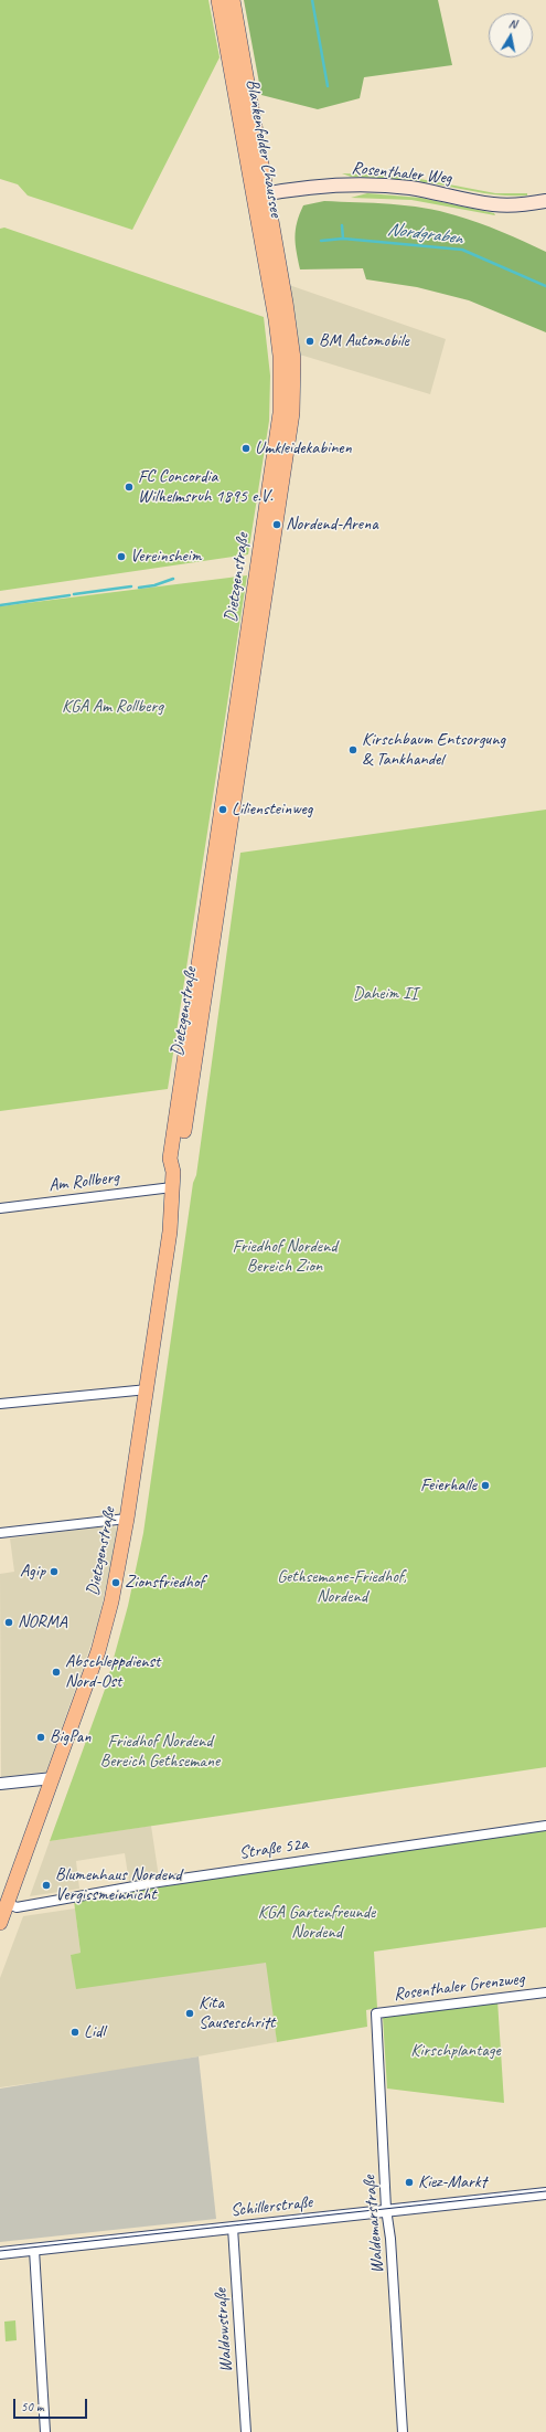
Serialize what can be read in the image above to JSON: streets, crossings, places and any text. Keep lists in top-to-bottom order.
{
  "streets": {
    "main road": ["Blankenfelder Chaussee", "Rosenthaler Weg", "Dietzgenstraße"],
    "street": [
      "Am Rollberg",
      "Straße 52a",
      "Rosenthaler Grenzweg",
      "Schillerstraße",
      "Waldemarstraße",
      "Waldowstraße"
    ]
  },
  "crossings": [
    ["Blankenfelder Chaussee", "Rosenthaler Weg"],
    ["Blankenfelder Chaussee", "Dietzgenstraße"],
    ["Dietzgenstraße", "Am Rollberg"],
    ["Dietzgenstraße", "Straße 52a"],
    ["Rosenthaler Grenzweg", "Waldemarstraße"],
    ["Schillerstraße", "Waldemarstraße"],
    ["Schillerstraße", "Waldowstraße"]
  ],
  "water": ["Nordgraben"],
  "parks": [
    "KGA Am Rollberg",
    "Daheim II",
    "Friedhof Nordend Bereich Zion",
    "Gethsemane-Friedhof, Nordend",
    "Friedhof Nordend Bereich Gethsemane",
    "KGA Gartenfreunde Nordend",
    "Kirschplantage"
  ],
  "places": [
    "BM Automobile",
    "Umkleidekabinen",
    "FC Concordia Wilhelmsruh 1895 e.V.",
    "Nordend-Arena",
    "Vereinsheim",
    "Kirschbaum Entsorgung & Tankhandel",
    "Liliensteinweg",
    "Feierhalle",
    "Agip",
    "Zionsfriedhof",
    "NORMA",
    "Abschleppdienst Nord-Ost",
    "BigPan",
    "Blumenhaus Nordend Vergissmeinnicht",
    "Kita Sauseschritt",
    "Lidl",
    "Kiez-Markt"
  ],
  "scale_bar": "50 m",
  "north": "top"
}
